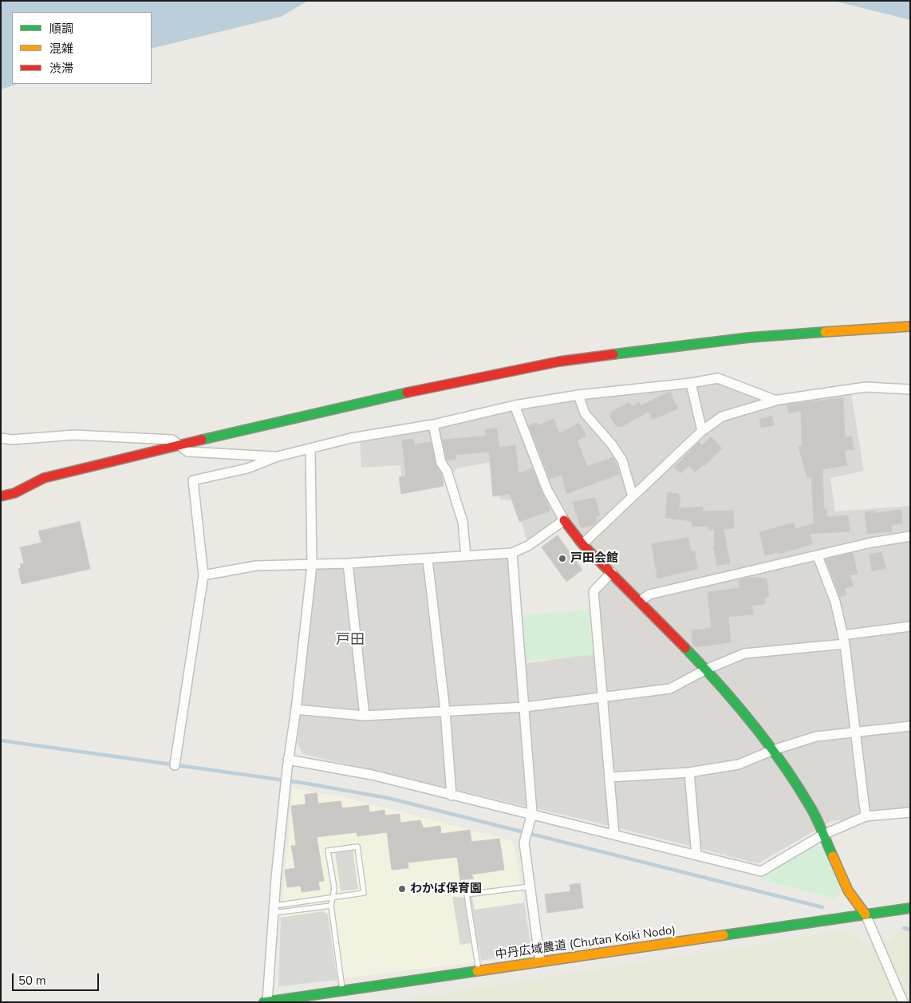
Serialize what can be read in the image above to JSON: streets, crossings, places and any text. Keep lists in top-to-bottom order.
{
  "streets": {
    "street": ["中丹広域農道 (Chutan Koiki Nodo)"]
  },
  "districts": ["戸田"],
  "places": ["戸田会館", "わかば保育園"],
  "legend": ["順調", "混雑", "渋滞"],
  "scale_bar": "50 m"
}
